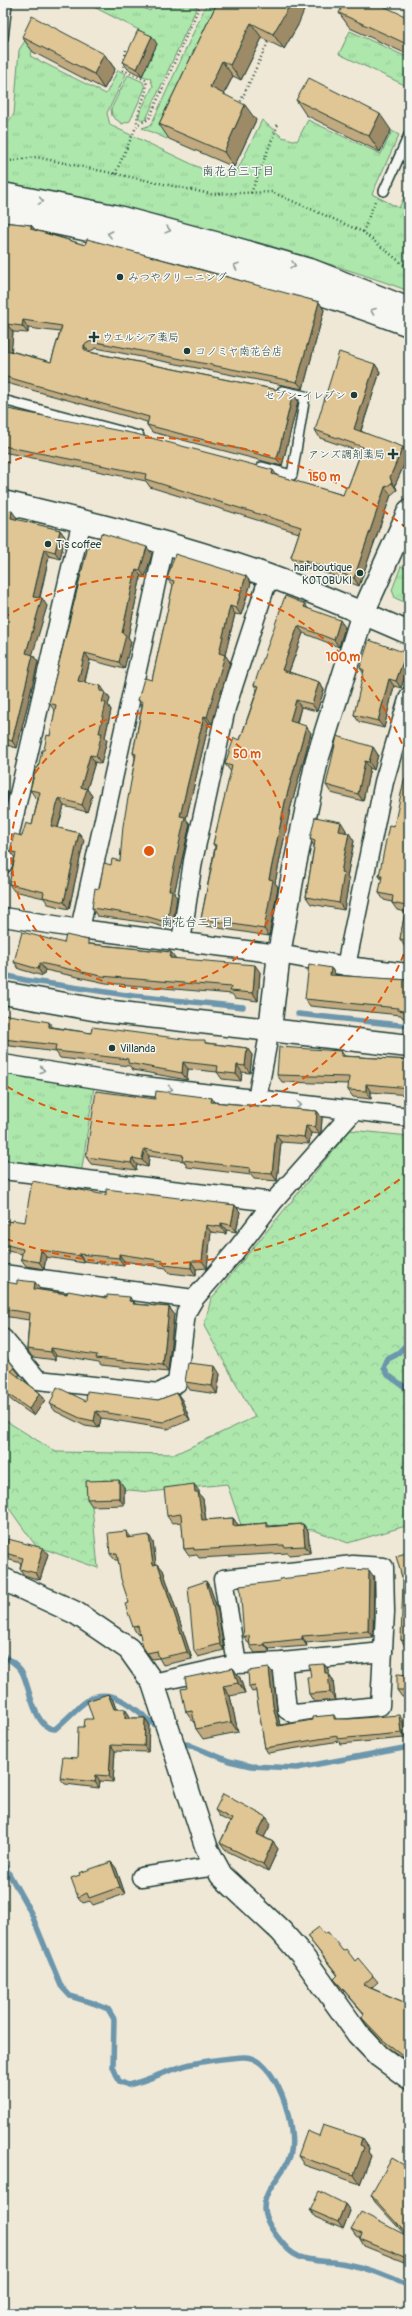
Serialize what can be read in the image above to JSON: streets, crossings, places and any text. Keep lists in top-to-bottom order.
{
  "districts": ["南花台三丁目", "南花台二丁目"],
  "places": {
    "other": [
      "みつやクリーニング",
      "コノミヤ南花台店",
      "セブン-イレブン",
      "T's coffee",
      "hair boutique KOTOBUKI",
      "Villanda"
    ],
    "health": ["ウエルシア薬局", "アンズ調剤薬局"]
  },
  "rings": ["150 m", "100 m", "50 m"]
}
